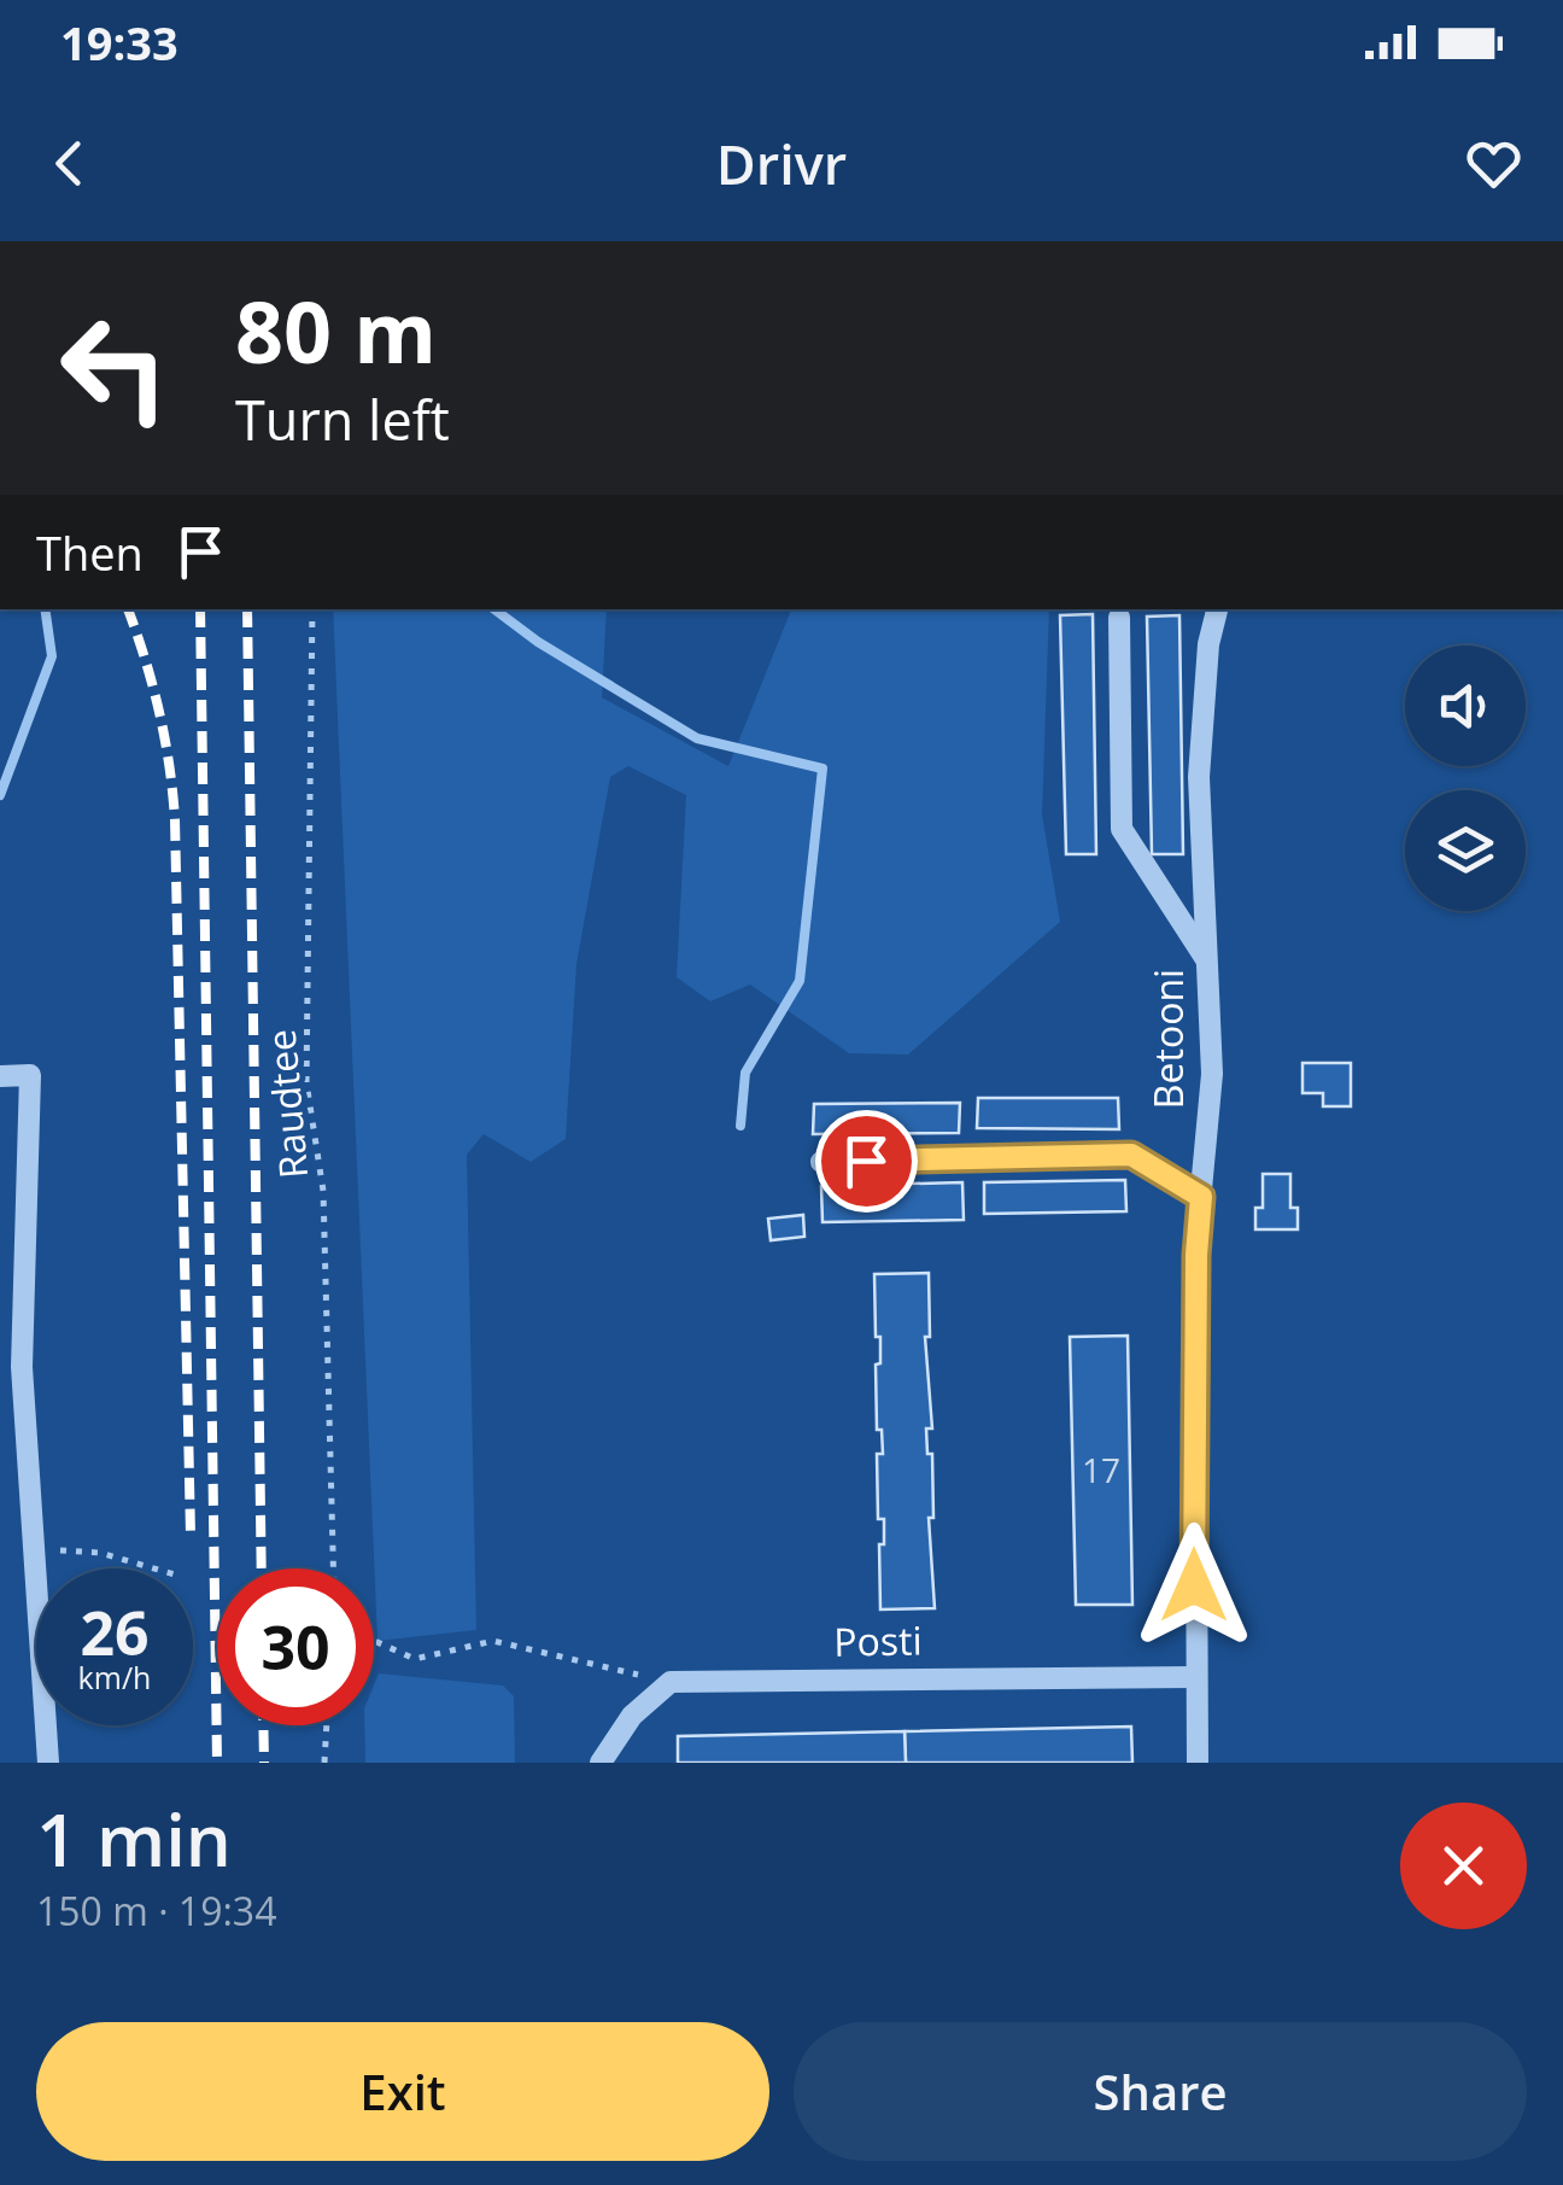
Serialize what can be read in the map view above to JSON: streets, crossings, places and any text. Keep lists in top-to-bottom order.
{
  "streets": {
    "street": ["Betooni", "Posti"],
    "path": ["Raudtee"]
  },
  "crossings": [
    ["Betooni", "Posti"]
  ],
  "house_numbers": ["17"],
  "page": {
    "status": "19:33",
    "header": "Drivr",
    "turn": ["80 m", "Turn left"],
    "then": "Then",
    "speed": "26 km/h",
    "limit": "30",
    "heading": ["1 min", "150 m · 19:34"],
    "buttons": ["Exit", "Share"]
  }
}
